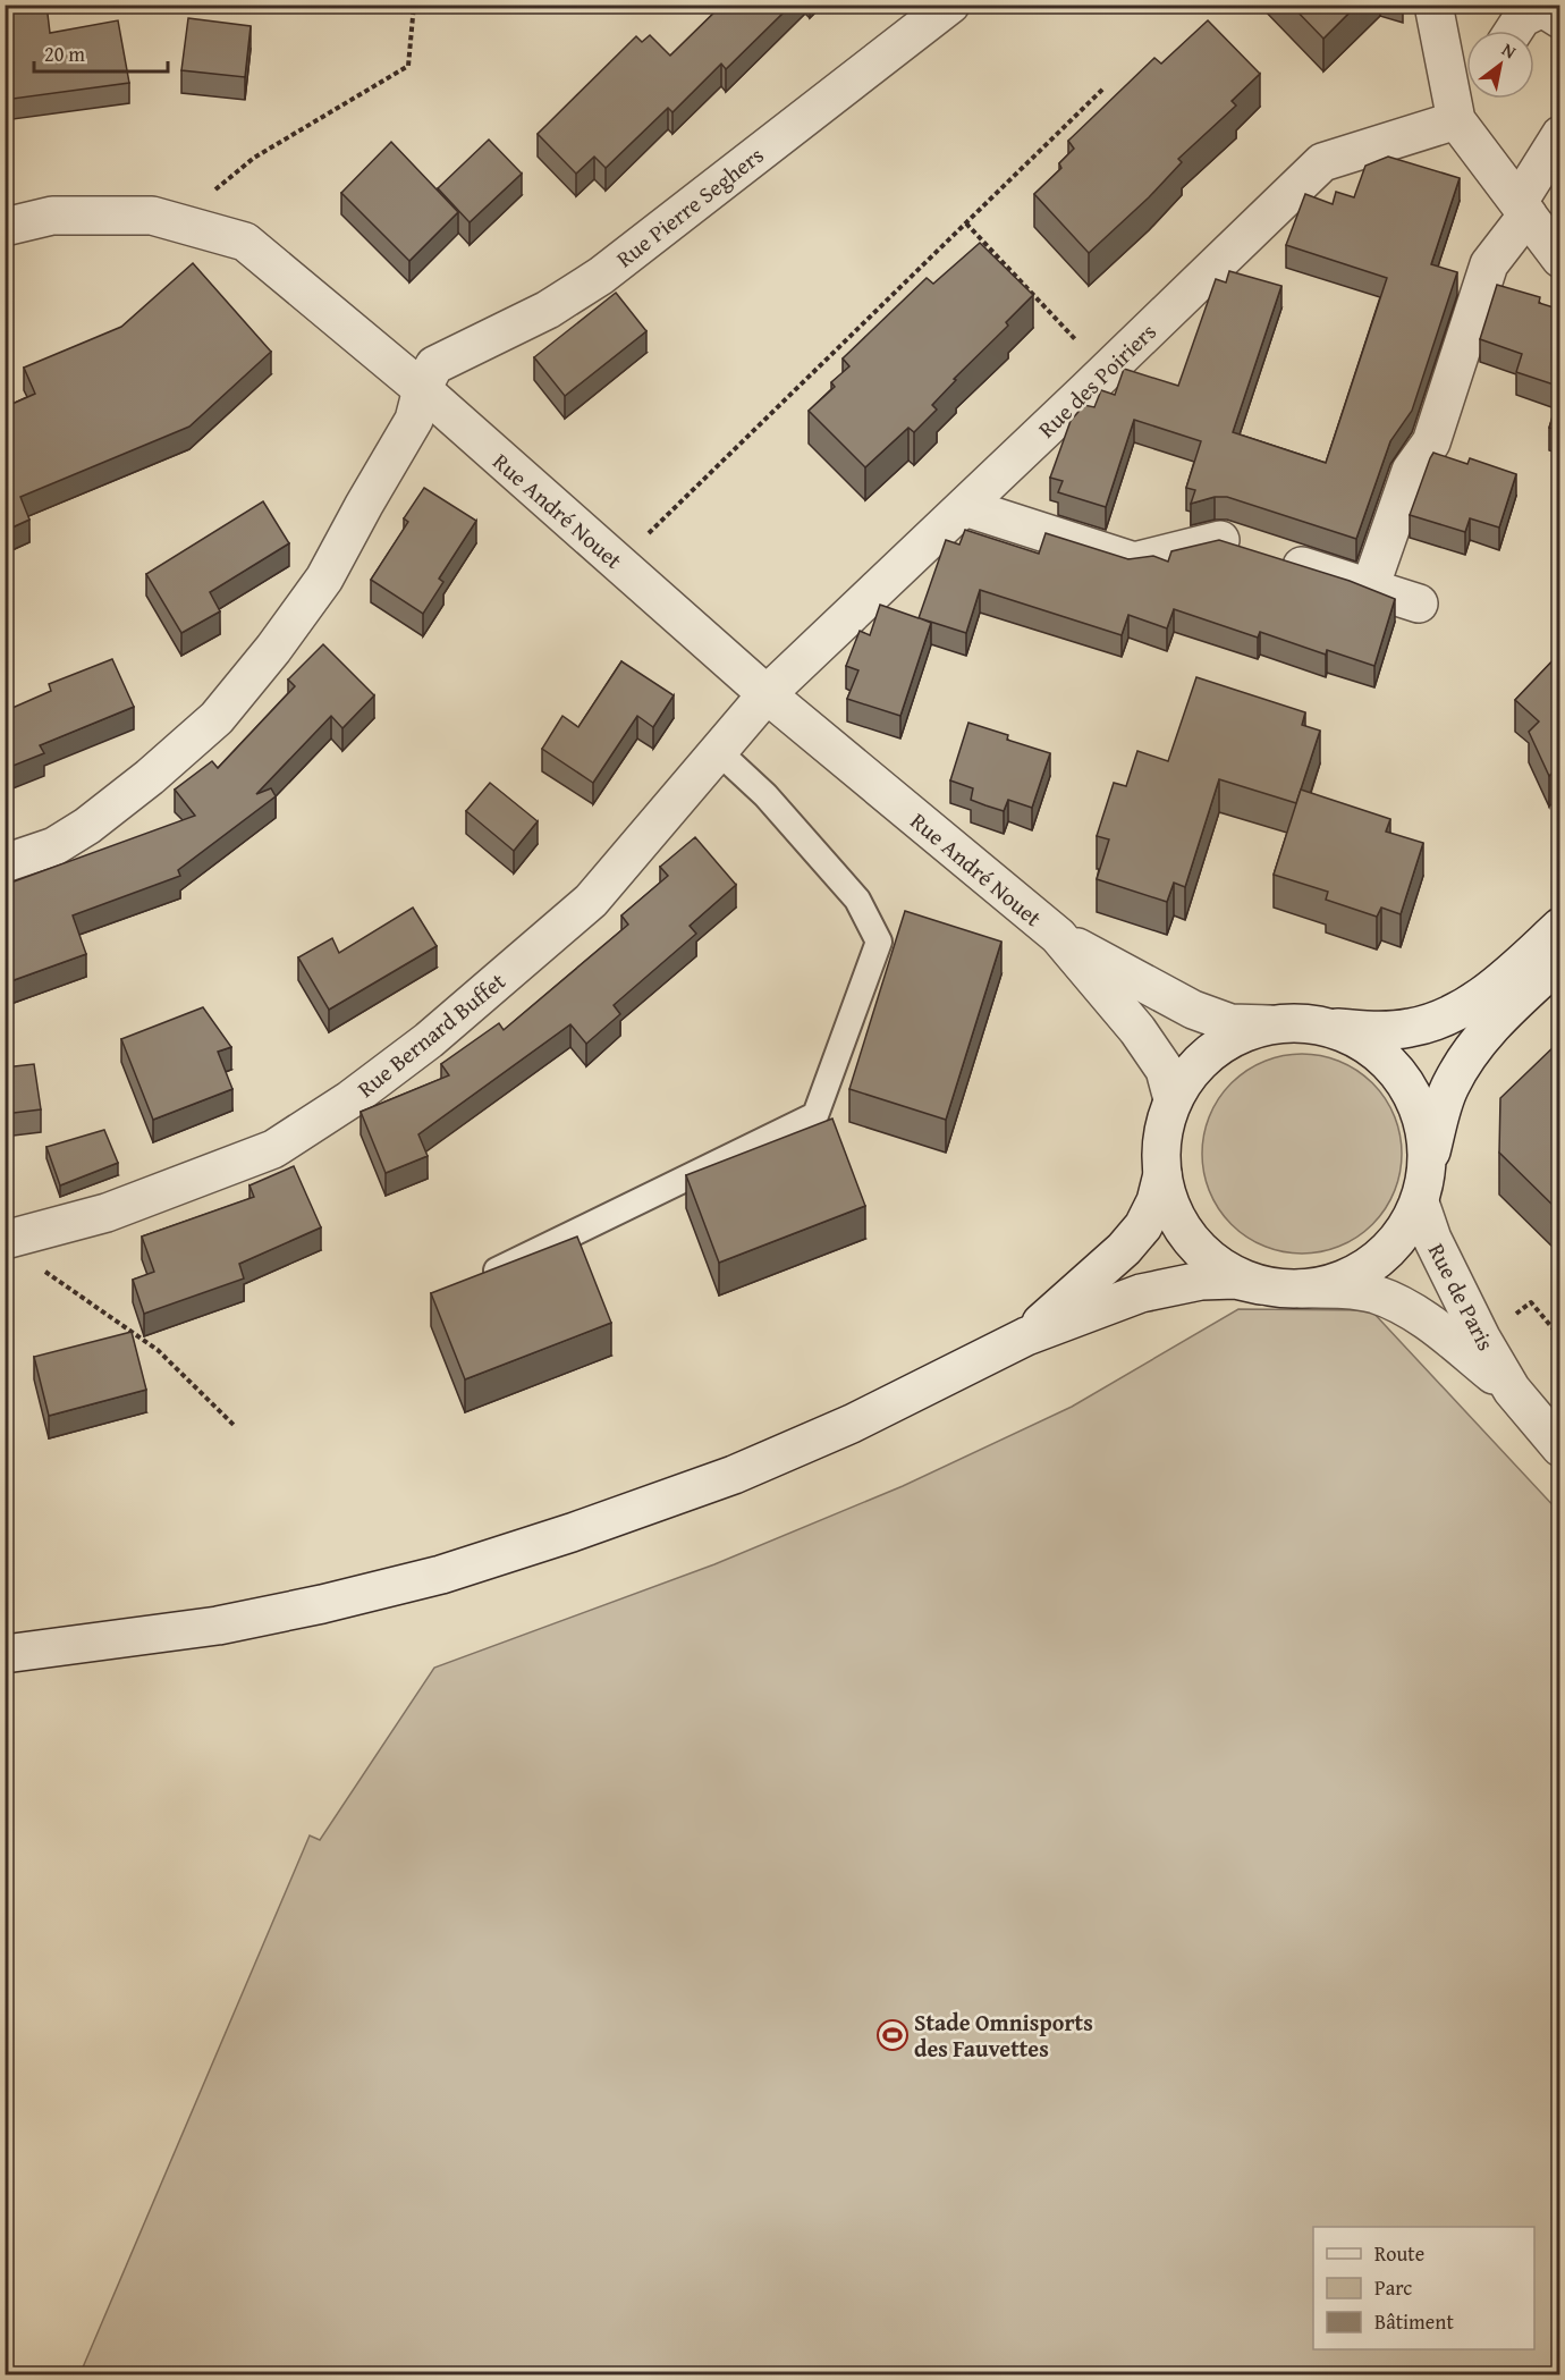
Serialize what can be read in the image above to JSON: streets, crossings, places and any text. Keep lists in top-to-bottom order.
{
  "streets": {
    "street": [
      "Rue Pierre Seghers",
      "Rue des Poiriers",
      "Rue André Nouet",
      "Rue Bernard Buffet",
      "Rue de Paris"
    ]
  },
  "crossings": [
    ["Rue Pierre Seghers", "Rue André Nouet"],
    ["Rue des Poiriers", "Rue André Nouet"],
    ["Rue des Poiriers", "Rue Bernard Buffet"],
    ["Rue André Nouet", "Rue Bernard Buffet"]
  ],
  "places": {
    "sports": ["Stade Omnisports des Fauvettes"]
  },
  "legend": ["Route", "Parc", "Bâtiment"],
  "scale_bar": "20 m",
  "north": "top right"
}
